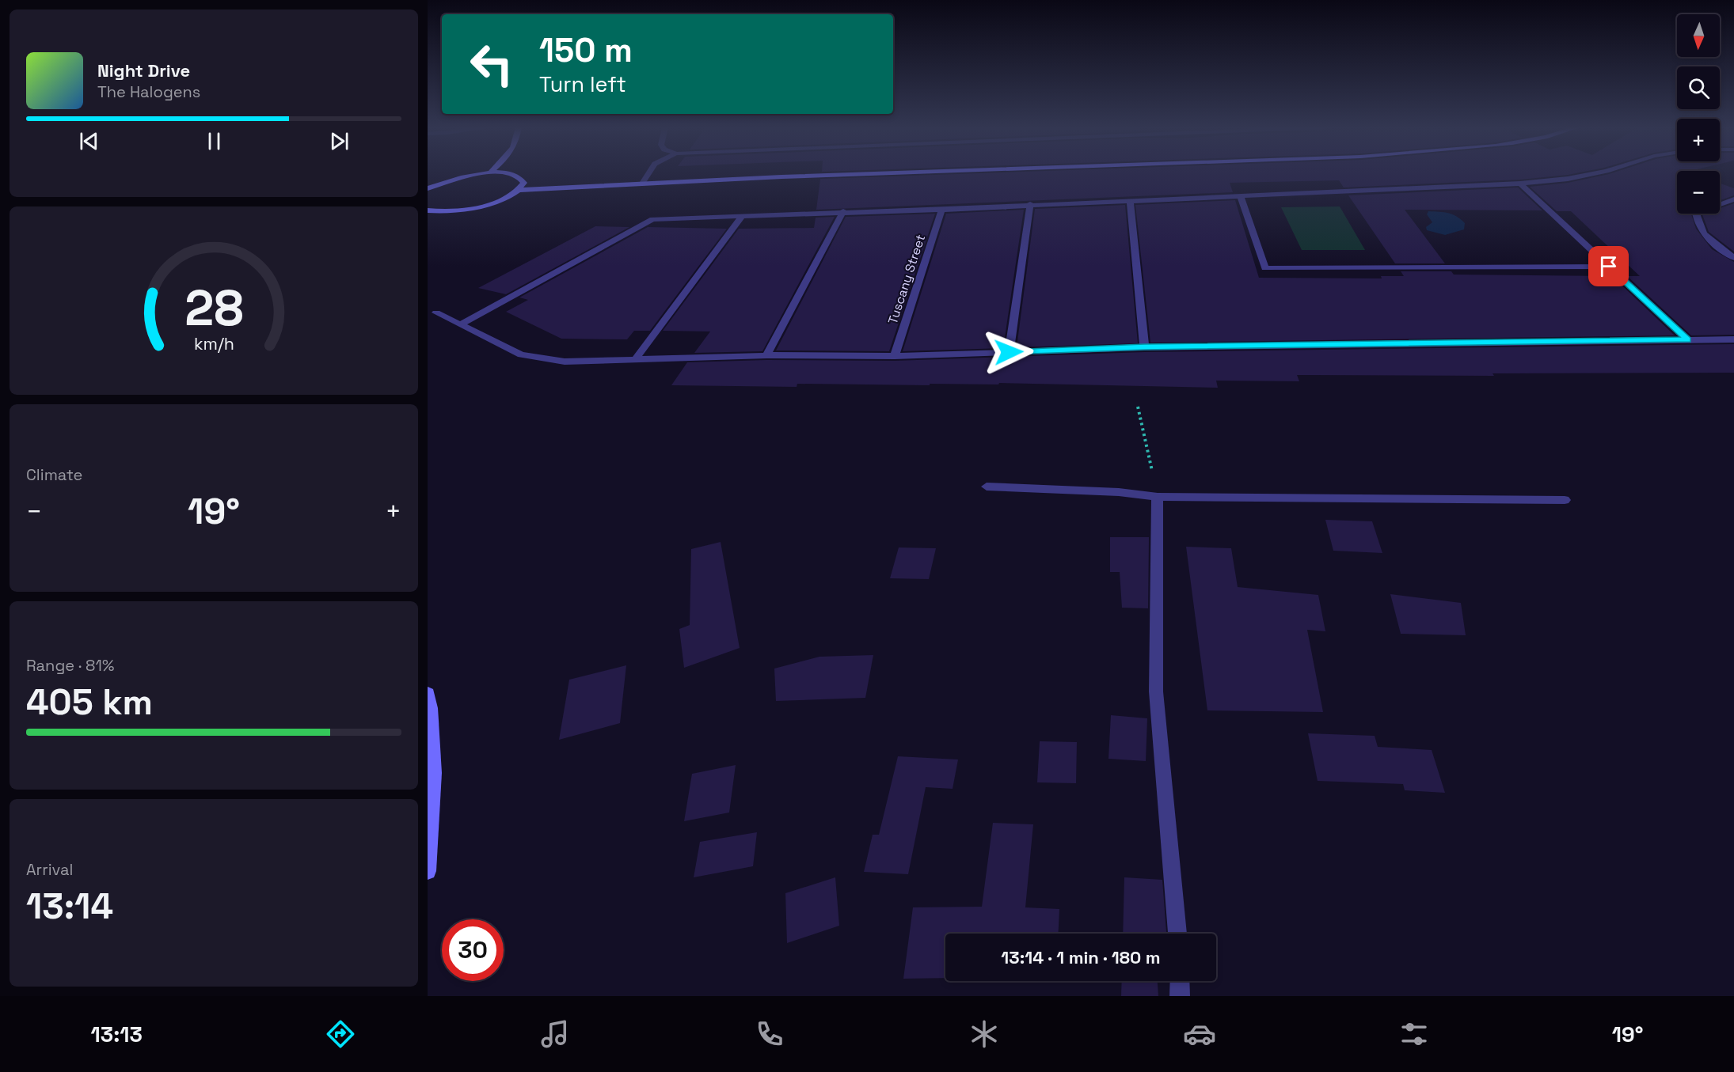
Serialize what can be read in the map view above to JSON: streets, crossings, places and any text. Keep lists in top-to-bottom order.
{
  "streets": {
    "street": ["Tuscany Street"]
  },
  "north": "bottom",
  "page": {
    "map_buttons": ["+", "−"],
    "turn": ["150 m", "Turn left"],
    "song": ["Night Drive", "The Halogens"],
    "tile": [
      "Climate",
      ["Range · 81%", "405 km"],
      ["Arrival", "13:14"]
    ],
    "heat": ["−", "19°", "+"],
    "limit": "30",
    "trip": "13:14 · 1 min · 180 m",
    "tabs": ["13:13", "19°"],
    "gauge": ["28", "km/h"]
  }
}
